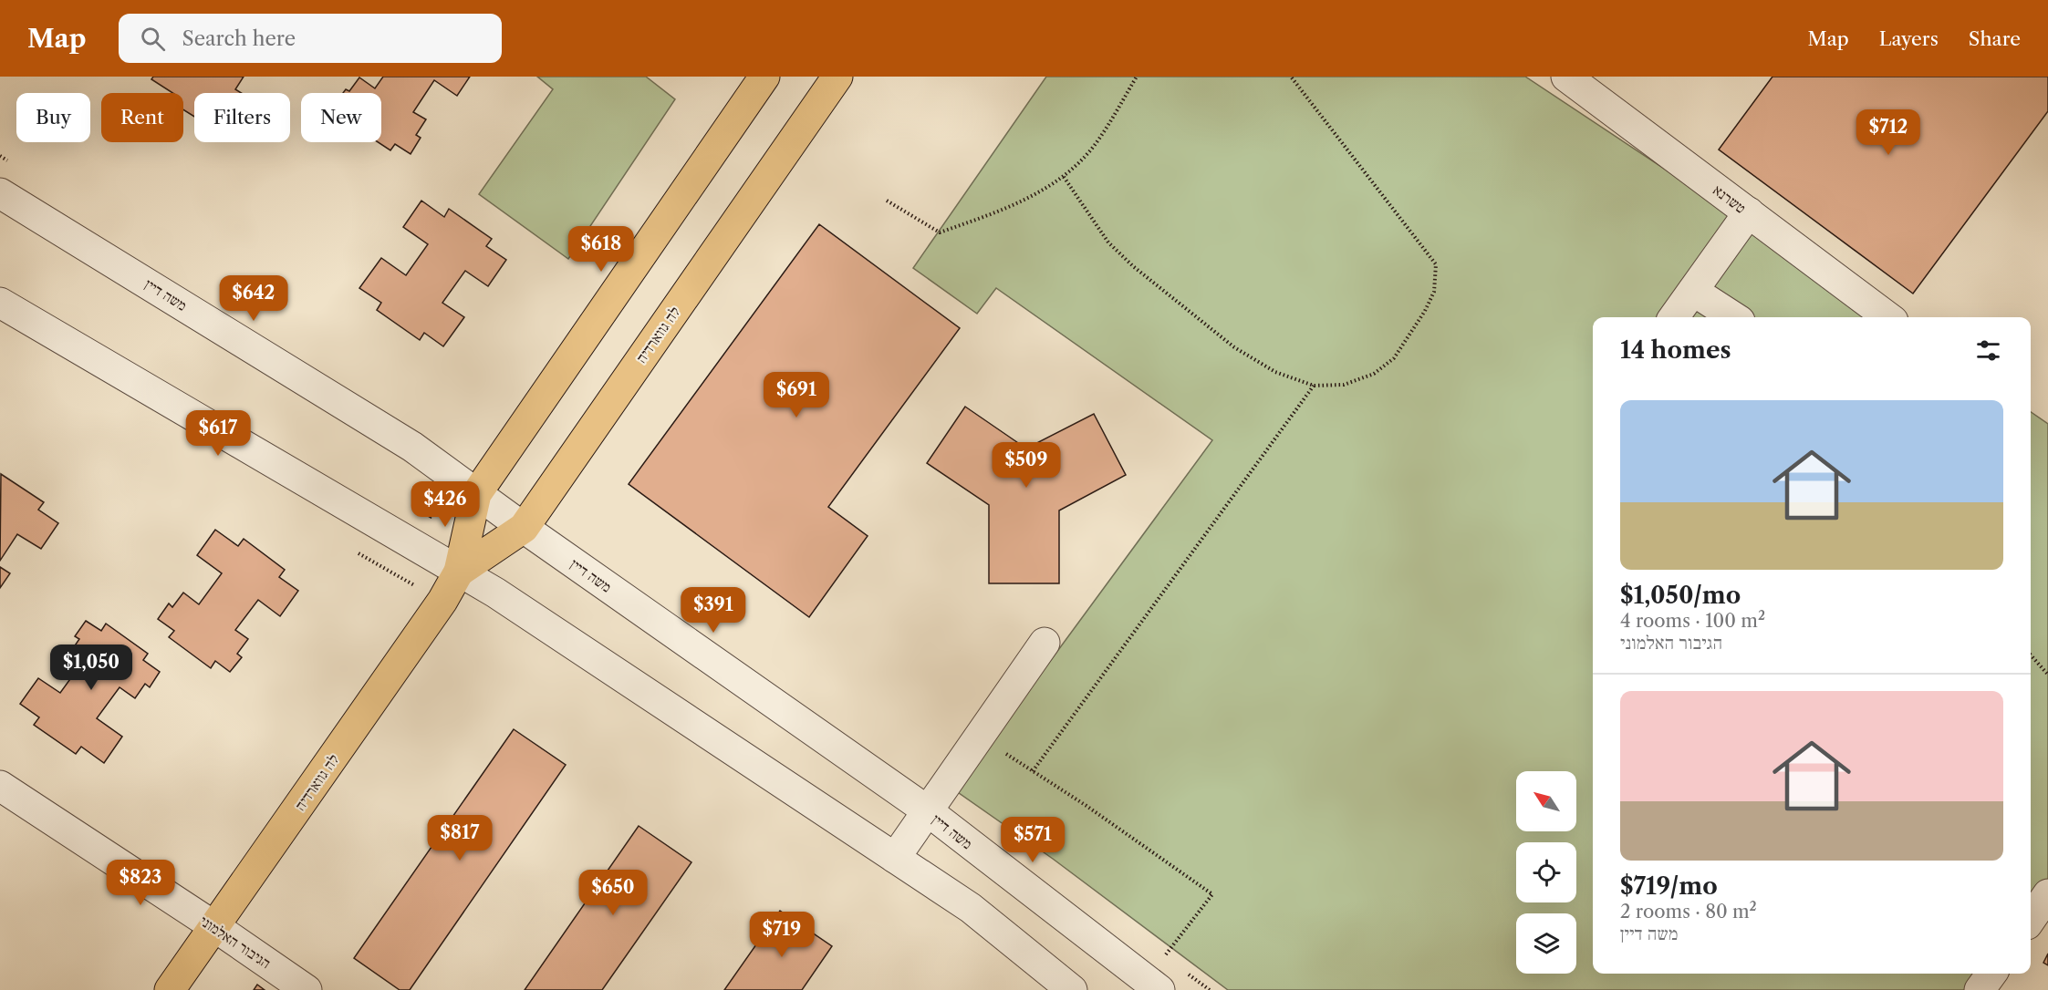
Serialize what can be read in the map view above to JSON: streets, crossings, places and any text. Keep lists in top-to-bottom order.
{
  "streets": {
    "main road": ["לה גווארדיה"],
    "street": ["טשרנא", "משה דיין", "הגיבור האלמוני"]
  },
  "crossings": [
    ["משה דיין", "לה גווארדיה"],
    ["לה גווארדיה", "הגיבור האלמוני"]
  ],
  "north": "top left",
  "page": {
    "header": "Map",
    "search": "Search here",
    "nav": ["Map", "Layers", "Share"],
    "chip": [
      "Buy",
      "Rent",
      "Filters",
      "New"
    ],
    "price": [
      "$712",
      "$618",
      "$642",
      "$691",
      "$617",
      "$509",
      "$426",
      "$391",
      "$1,050",
      "$817",
      "$571",
      "$823",
      "$650",
      "$719"
    ],
    "heading": "14 homes",
    "list": [
      {
        "name": "$1,050/mo",
        "note": "4 rooms · 100 m² · הגיבור האלמוני"
      },
      {
        "name": "$719/mo",
        "note": "2 rooms · 80 m² · משה דיין"
      }
    ]
  }
}
